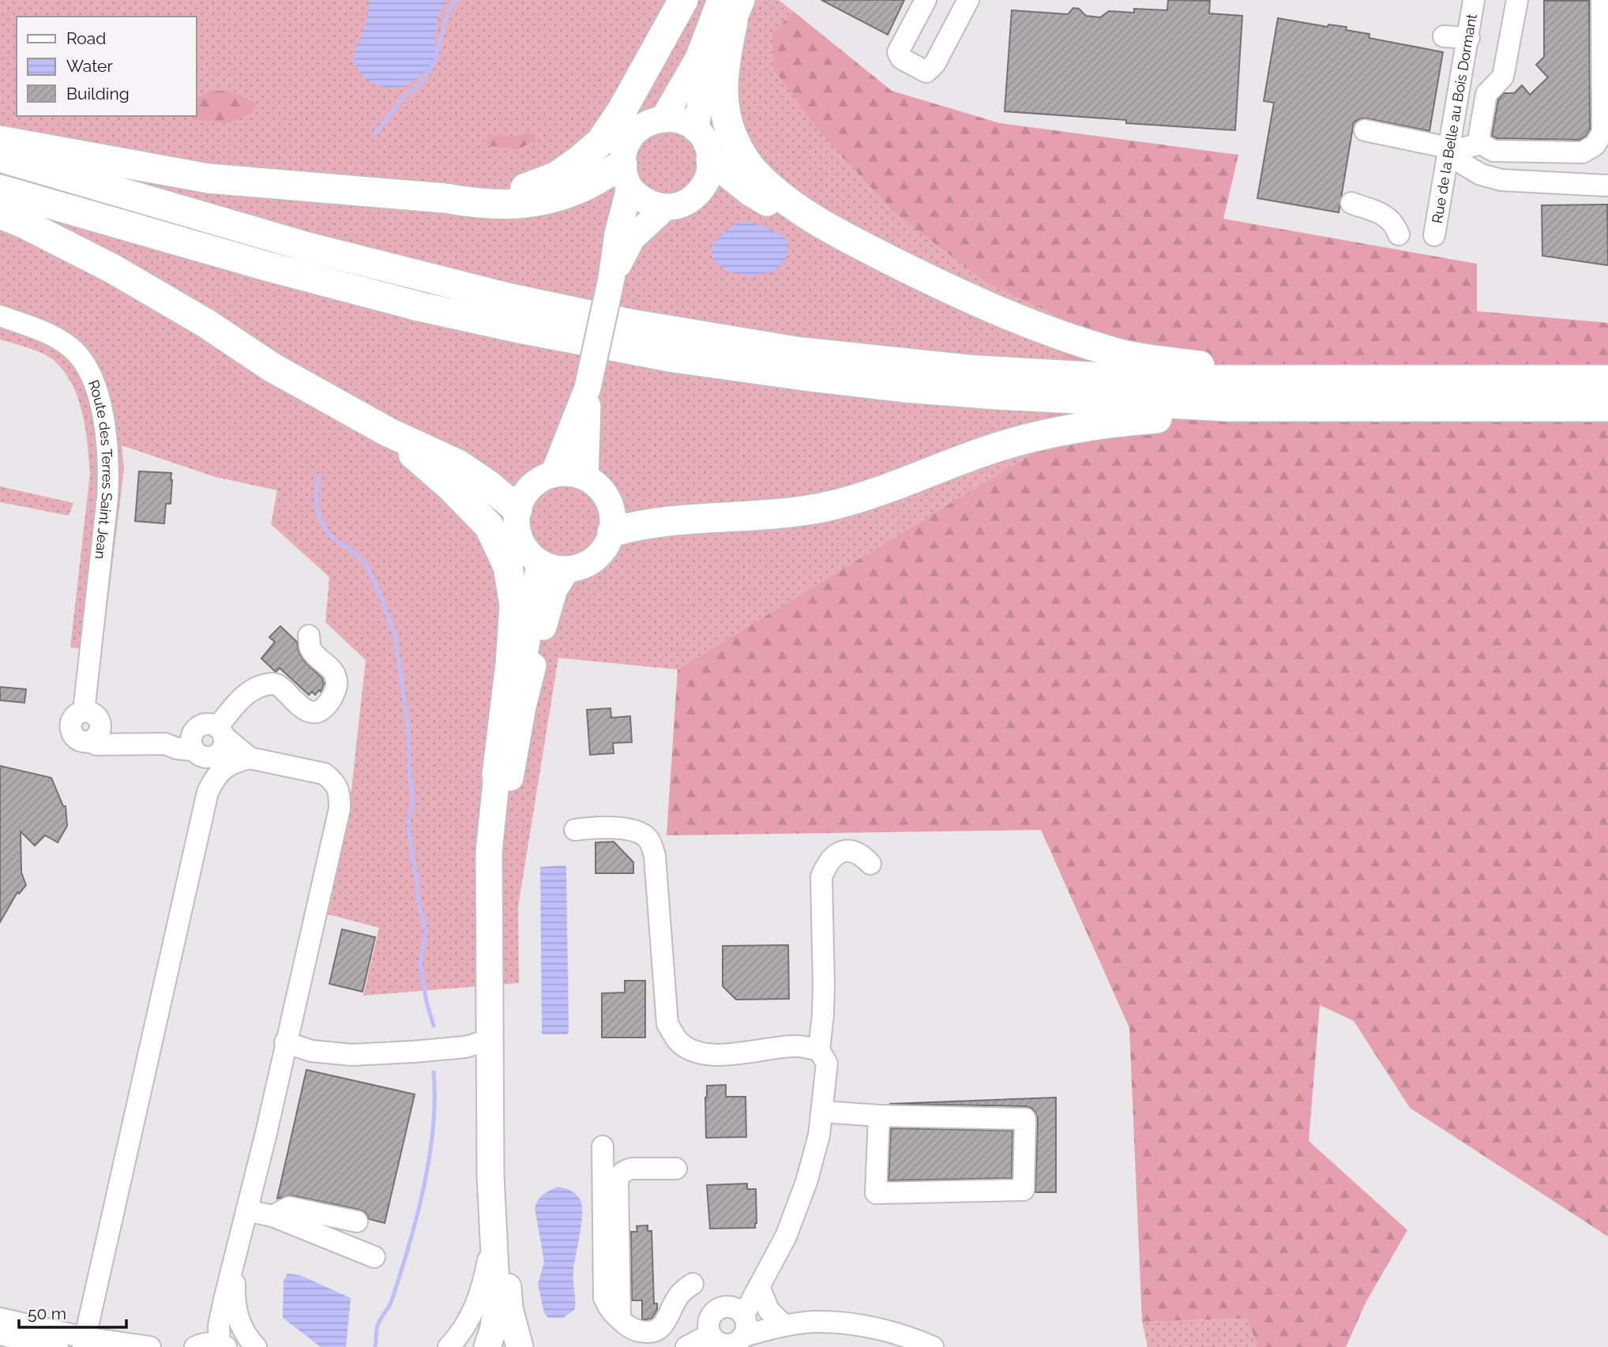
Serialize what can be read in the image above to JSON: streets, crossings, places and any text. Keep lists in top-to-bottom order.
{
  "streets": {
    "street": ["Rue de la Belle au Bois Dormant", "Route des Terres Saint Jean"]
  },
  "legend": ["Road", "Water", "Building"],
  "scale_bar": "50 m"
}
